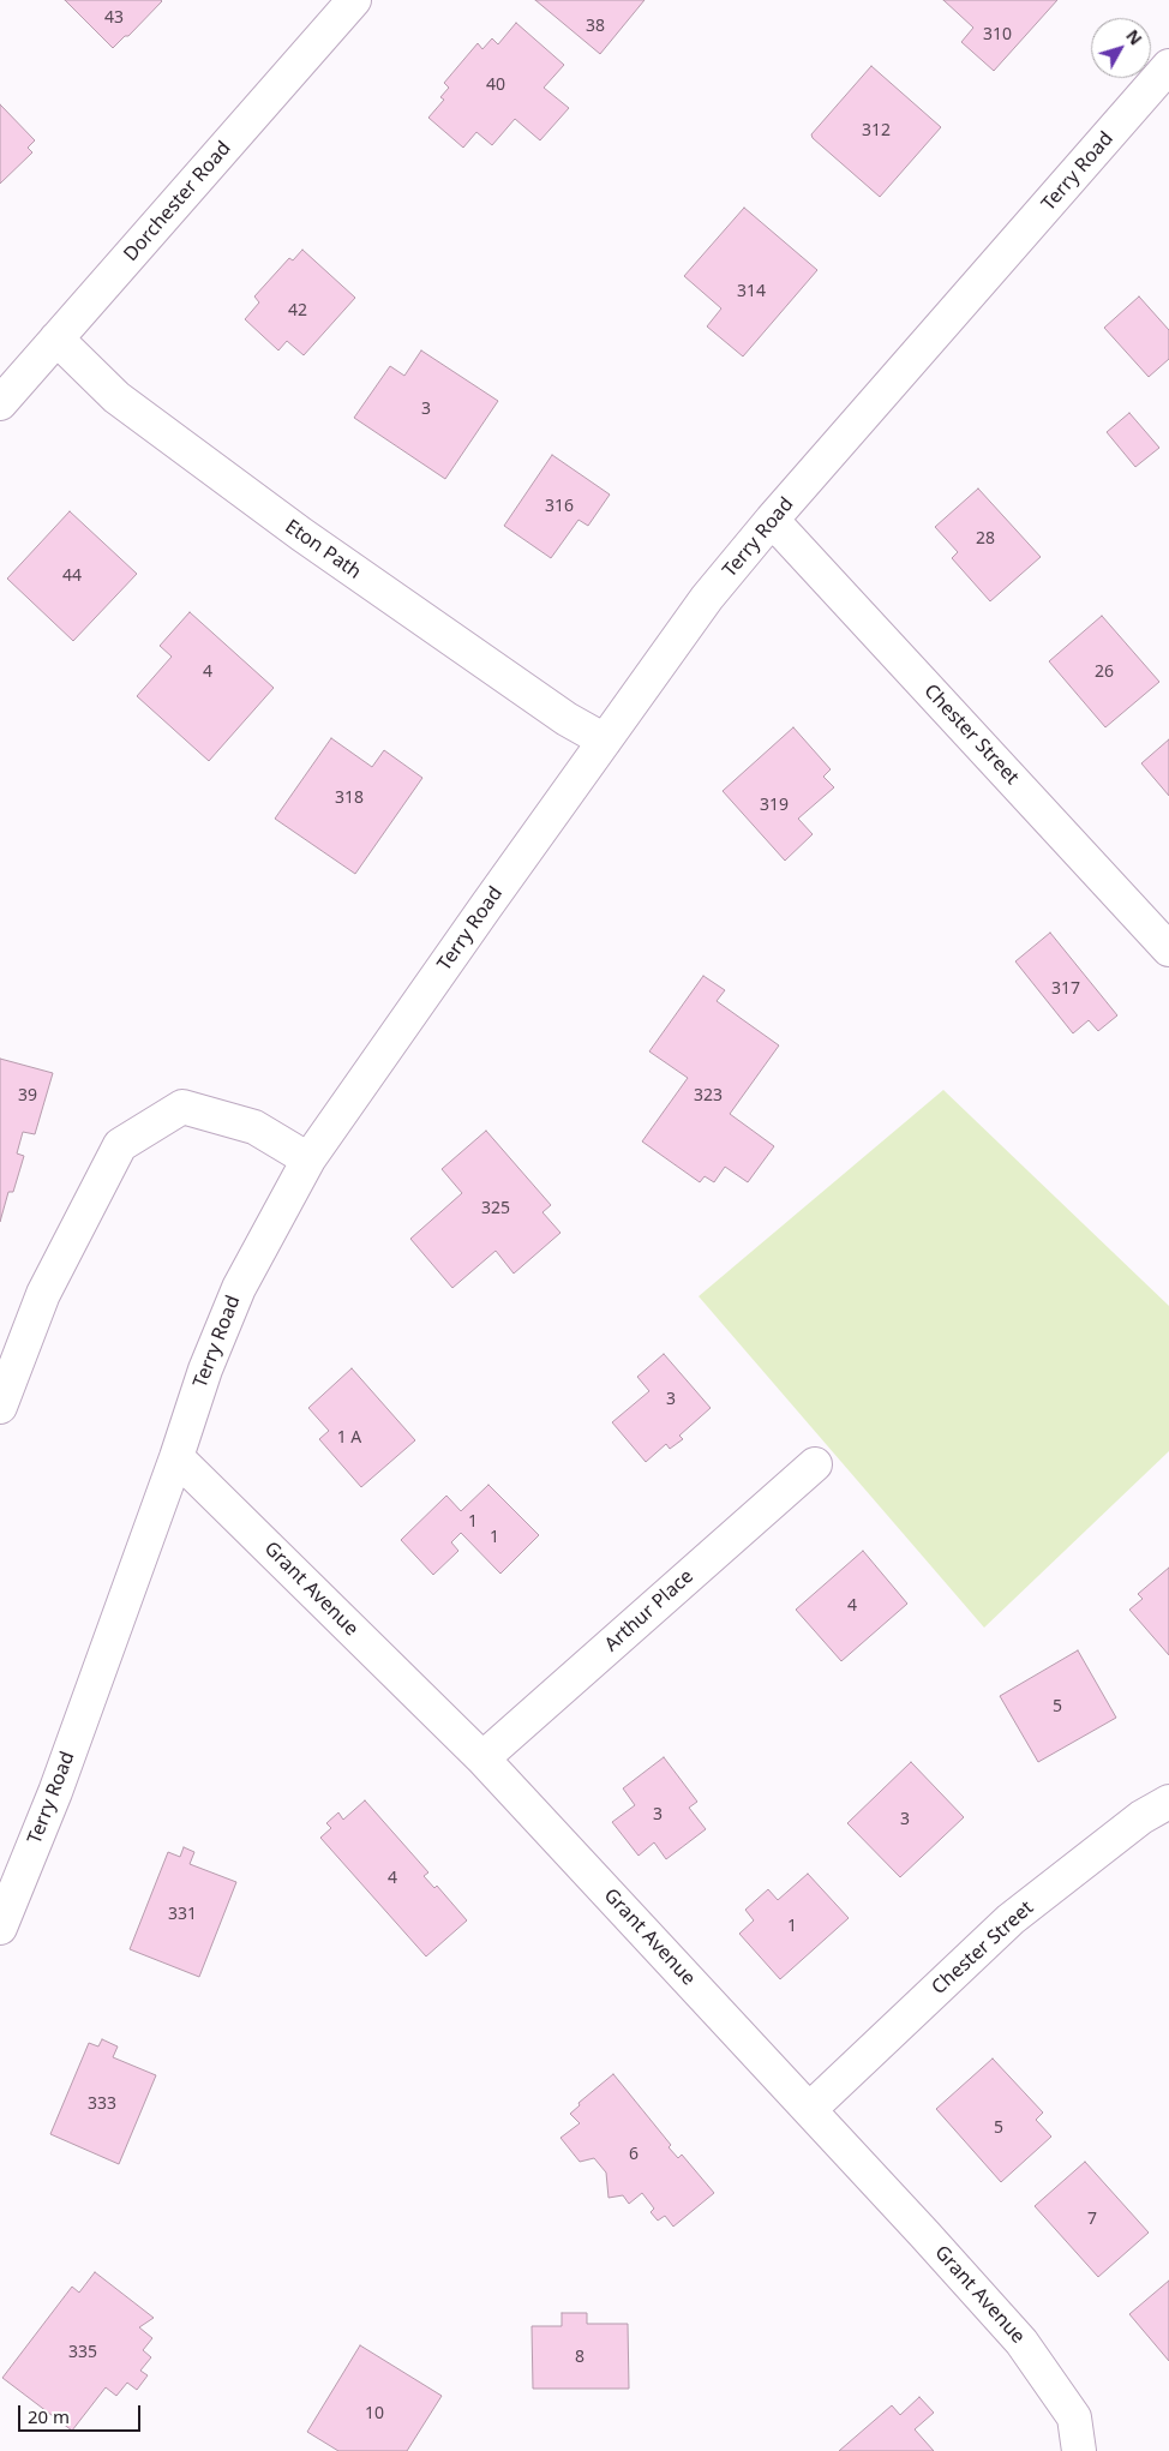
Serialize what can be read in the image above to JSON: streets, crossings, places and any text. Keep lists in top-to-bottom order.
{
  "streets": {
    "street": [
      "Terry Road",
      "Dorchester Road",
      "Eton Path",
      "Chester Street",
      "Grant Avenue",
      "Arthur Place"
    ]
  },
  "crossings": [
    ["Terry Road", "Eton Path"],
    ["Terry Road", "Chester Street"],
    ["Terry Road", "Grant Avenue"],
    ["Dorchester Road", "Eton Path"],
    ["Chester Street", "Grant Avenue"],
    ["Grant Avenue", "Arthur Place"]
  ],
  "house_numbers": [
    "43",
    "38",
    "310",
    "40",
    "312",
    "314",
    "42",
    "3",
    "316",
    "28",
    "44",
    "4",
    "26",
    "318",
    "319",
    "317",
    "39",
    "323",
    "325",
    "3",
    "1 A",
    "1",
    "1",
    "4",
    "5",
    "3",
    "3",
    "4",
    "331",
    "1",
    "333",
    "5",
    "6",
    "7",
    "335",
    "8",
    "10"
  ],
  "scale_bar": "20 m",
  "north": "top right"
}
